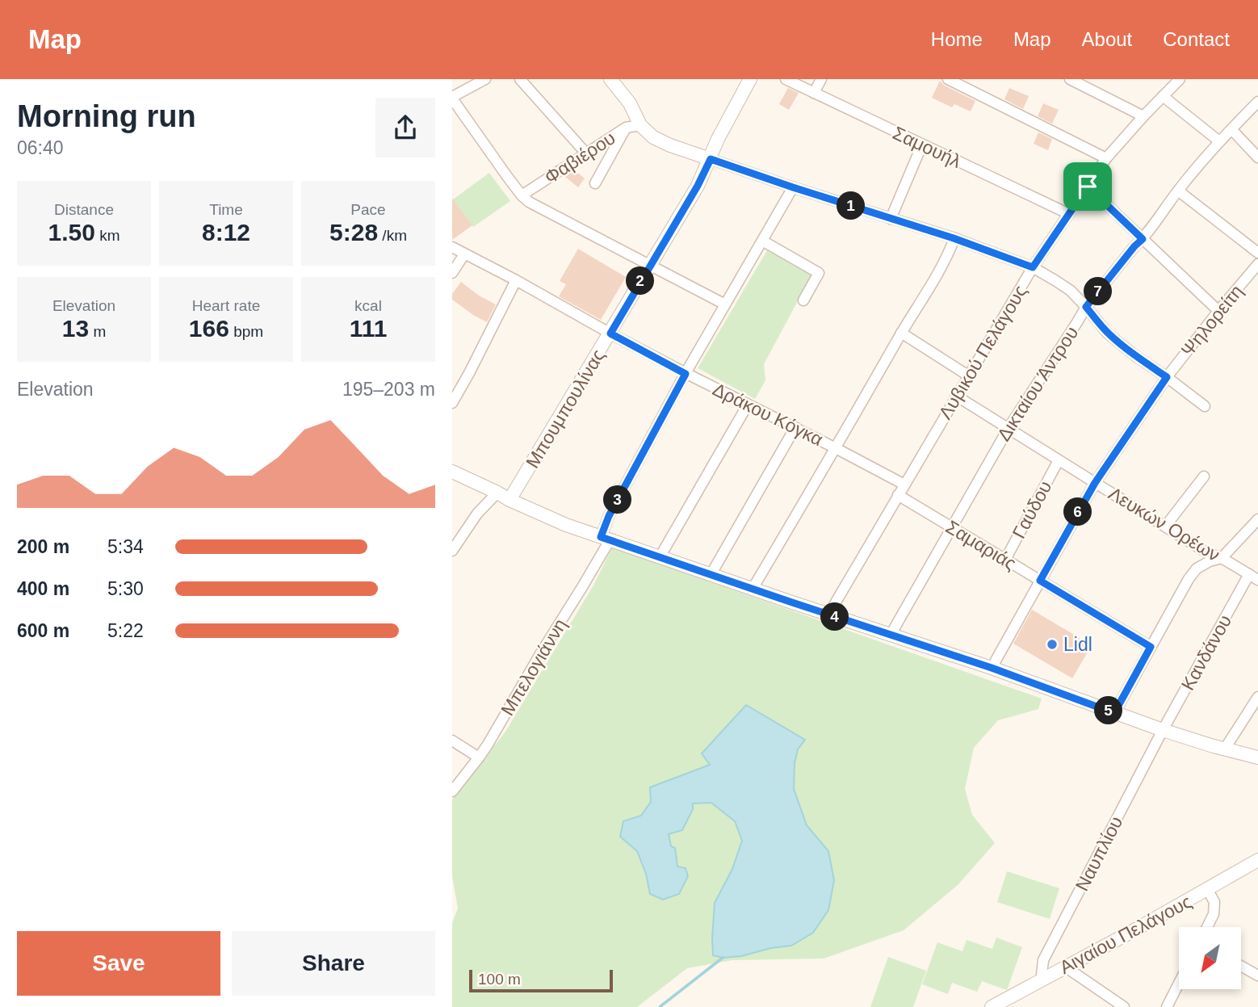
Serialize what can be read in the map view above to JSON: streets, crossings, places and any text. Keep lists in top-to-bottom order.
{
  "streets": {
    "street": [
      "Σαμουήλ",
      "Φαβιέρου",
      "Ψηλορείτη",
      "Λυβικού Πελάγους",
      "Δικταίου Άντρου",
      "Μπουμπουλίνας",
      "Δράκου Κόγκα",
      "Γαύδου",
      "Λευκών Ορέων",
      "Σαμαριάς",
      "Κανδάνου",
      "Μπελογιάννη",
      "Ναυπλίου",
      "Αιγαίου Πελάγους"
    ]
  },
  "crossings": [
    ["Σαμουήλ", "Λυβικού Πελάγους"],
    ["Ψηλορείτη", "Λευκών Ορέων"],
    ["Ψηλορείτη", "Σαμαριάς"],
    ["Λυβικού Πελάγους", "Δράκου Κόγκα"],
    ["Λυβικού Πελάγους", "Λευκών Ορέων"],
    ["Λυβικού Πελάγους", "Σαμαριάς"],
    ["Δικταίου Άντρου", "Λευκών Ορέων"],
    ["Δικταίου Άντρου", "Σαμαριάς"],
    ["Μπουμπουλίνας", "Δράκου Κόγκα"],
    ["Δράκου Κόγκα", "Μπελογιάννη"],
    ["Γαύδου", "Λευκών Ορέων"],
    ["Γαύδου", "Σαμαριάς"],
    ["Λευκών Ορέων", "Κανδάνου"],
    ["Κανδάνου", "Ναυπλίου"],
    ["Ναυπλίου", "Αιγαίου Πελάγους"]
  ],
  "places": ["Lidl"],
  "scale_bar": "100 m",
  "north": "bottom left",
  "page": {
    "header": "Map",
    "nav": [
      "Home",
      "Map",
      "About",
      "Contact"
    ],
    "heading": ["Morning run", "06:40"],
    "stats": [
      ["Distance", "1.50 km"],
      ["Time", "8:12"],
      ["Pace", "5:28 /km"],
      ["Elevation", "13 m"],
      ["Heart rate", "166 bpm"],
      ["kcal", "111"]
    ],
    "pins": [
      "1",
      "2",
      "7",
      "3",
      "6",
      "4",
      "5"
    ],
    "chart": ["Elevation", "195–203 m"],
    "list": [
      {
        "name": "200 m",
        "note": "5:34"
      },
      {
        "name": "400 m",
        "note": "5:30"
      },
      {
        "name": "600 m",
        "note": "5:22"
      }
    ],
    "buttons": ["Save", "Share"],
    "scale": "100 m"
  }
}
